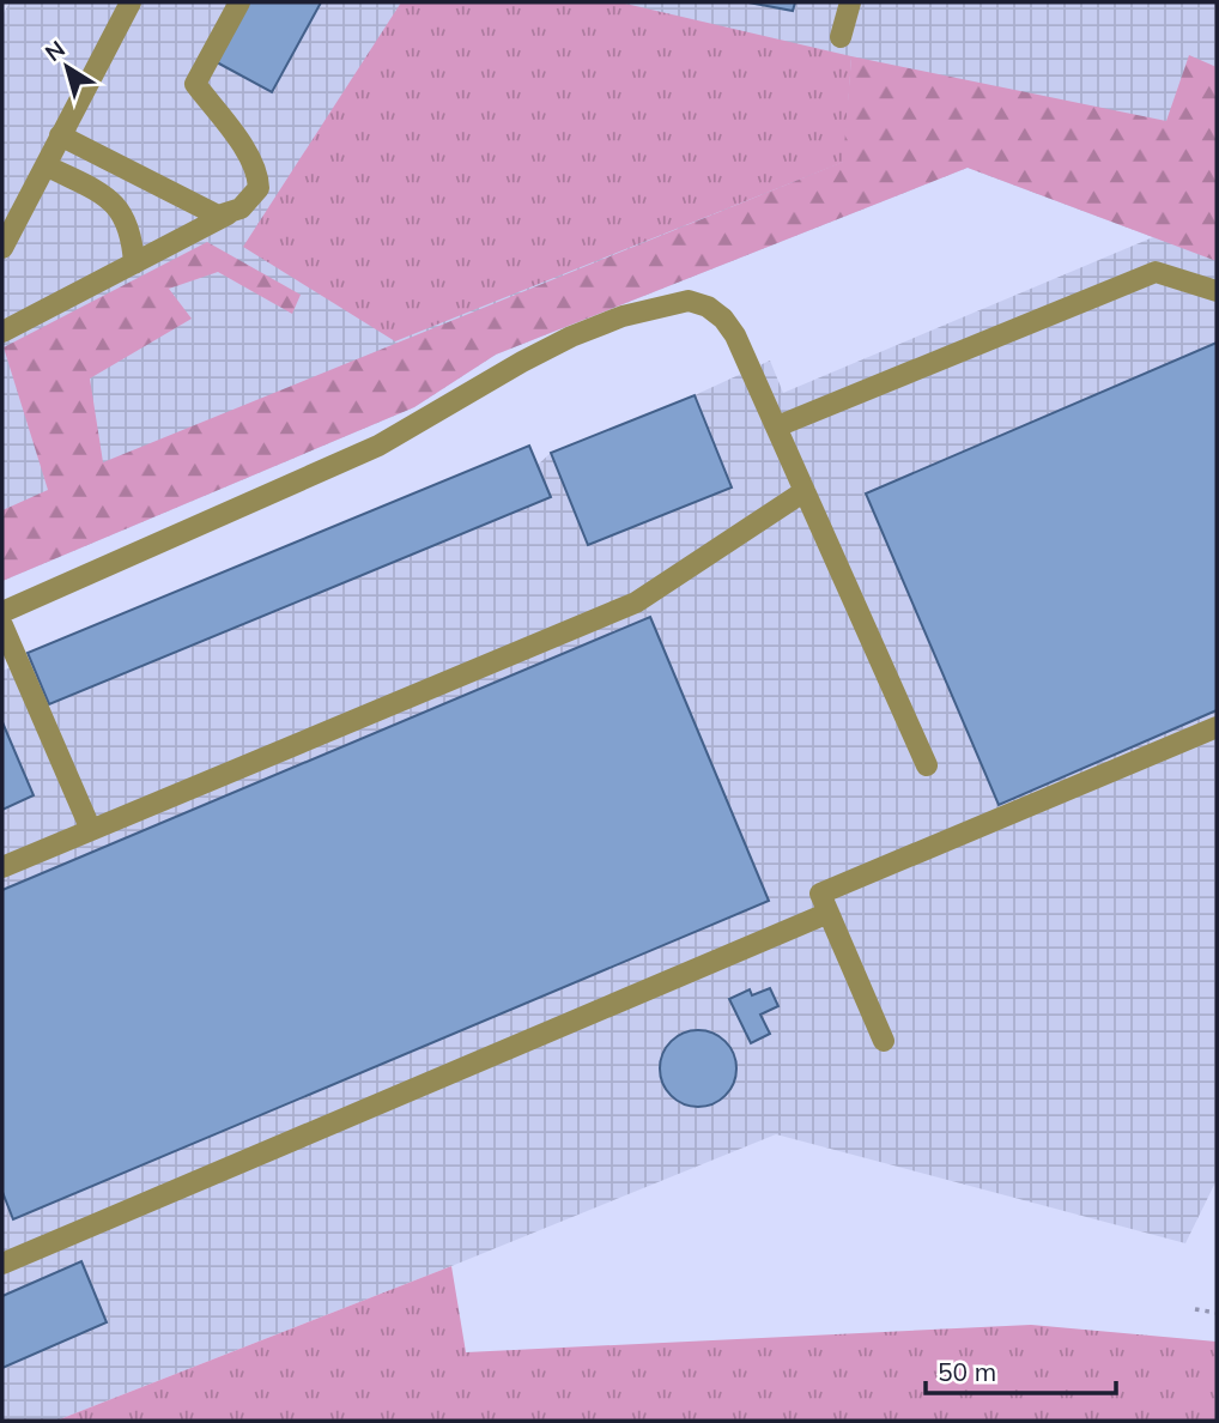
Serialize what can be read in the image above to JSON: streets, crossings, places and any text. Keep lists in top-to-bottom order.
{
  "scale_bar": "50 m",
  "north": "top left"
}
